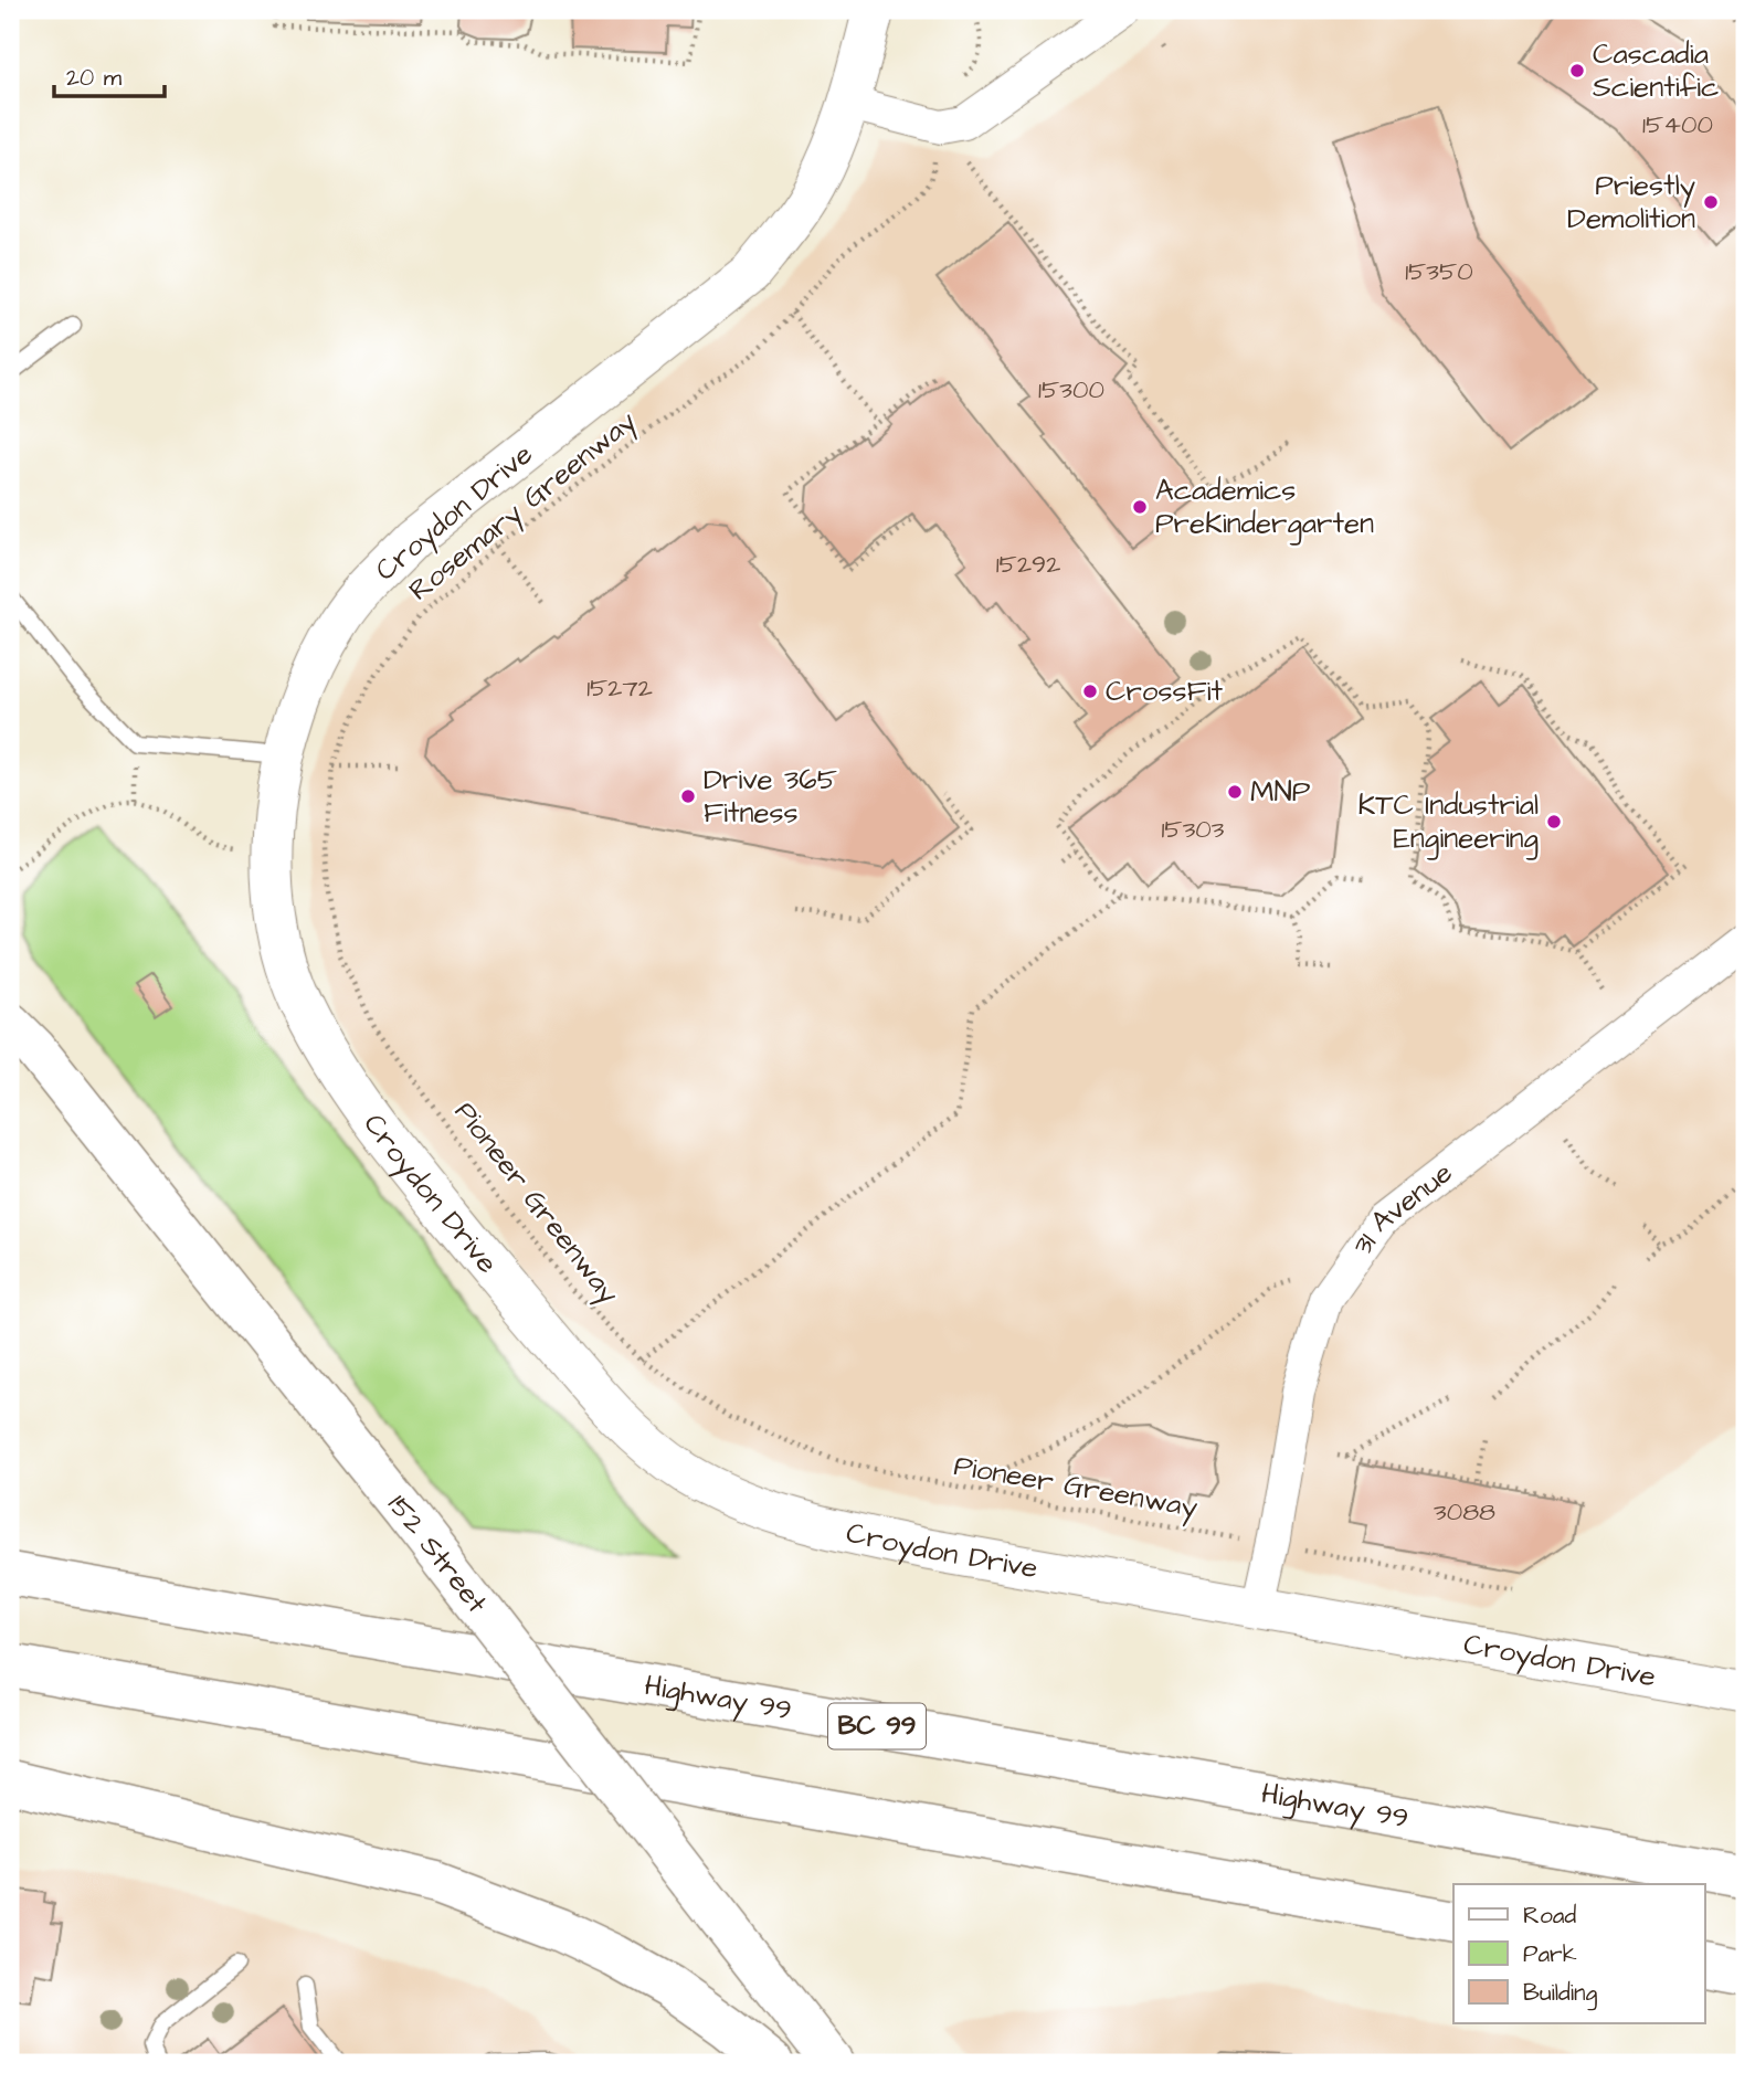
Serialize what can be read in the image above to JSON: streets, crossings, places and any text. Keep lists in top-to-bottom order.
{
  "streets": {
    "main road": ["152 Street", "Highway 99", "BC 99"],
    "street": ["Croydon Drive", "31 Avenue"],
    "path": ["Rosemary Greenway", "Pioneer Greenway"]
  },
  "crossings": [
    ["Rosemary Greenway", "Pioneer Greenway"],
    ["Croydon Drive", "31 Avenue"]
  ],
  "places": [
    "Cascadia Scientific",
    "Priestly Demolition",
    "Academics PreKindergarten",
    "CrossFit",
    "MNP",
    "Drive 365 Fitness",
    "KTC Industrial Engineering"
  ],
  "house_numbers": [
    "15400",
    "15350",
    "15300",
    "15292",
    "15272",
    "15303",
    "3088"
  ],
  "legend": ["Road", "Park", "Building"],
  "scale_bar": "20 m"
}
